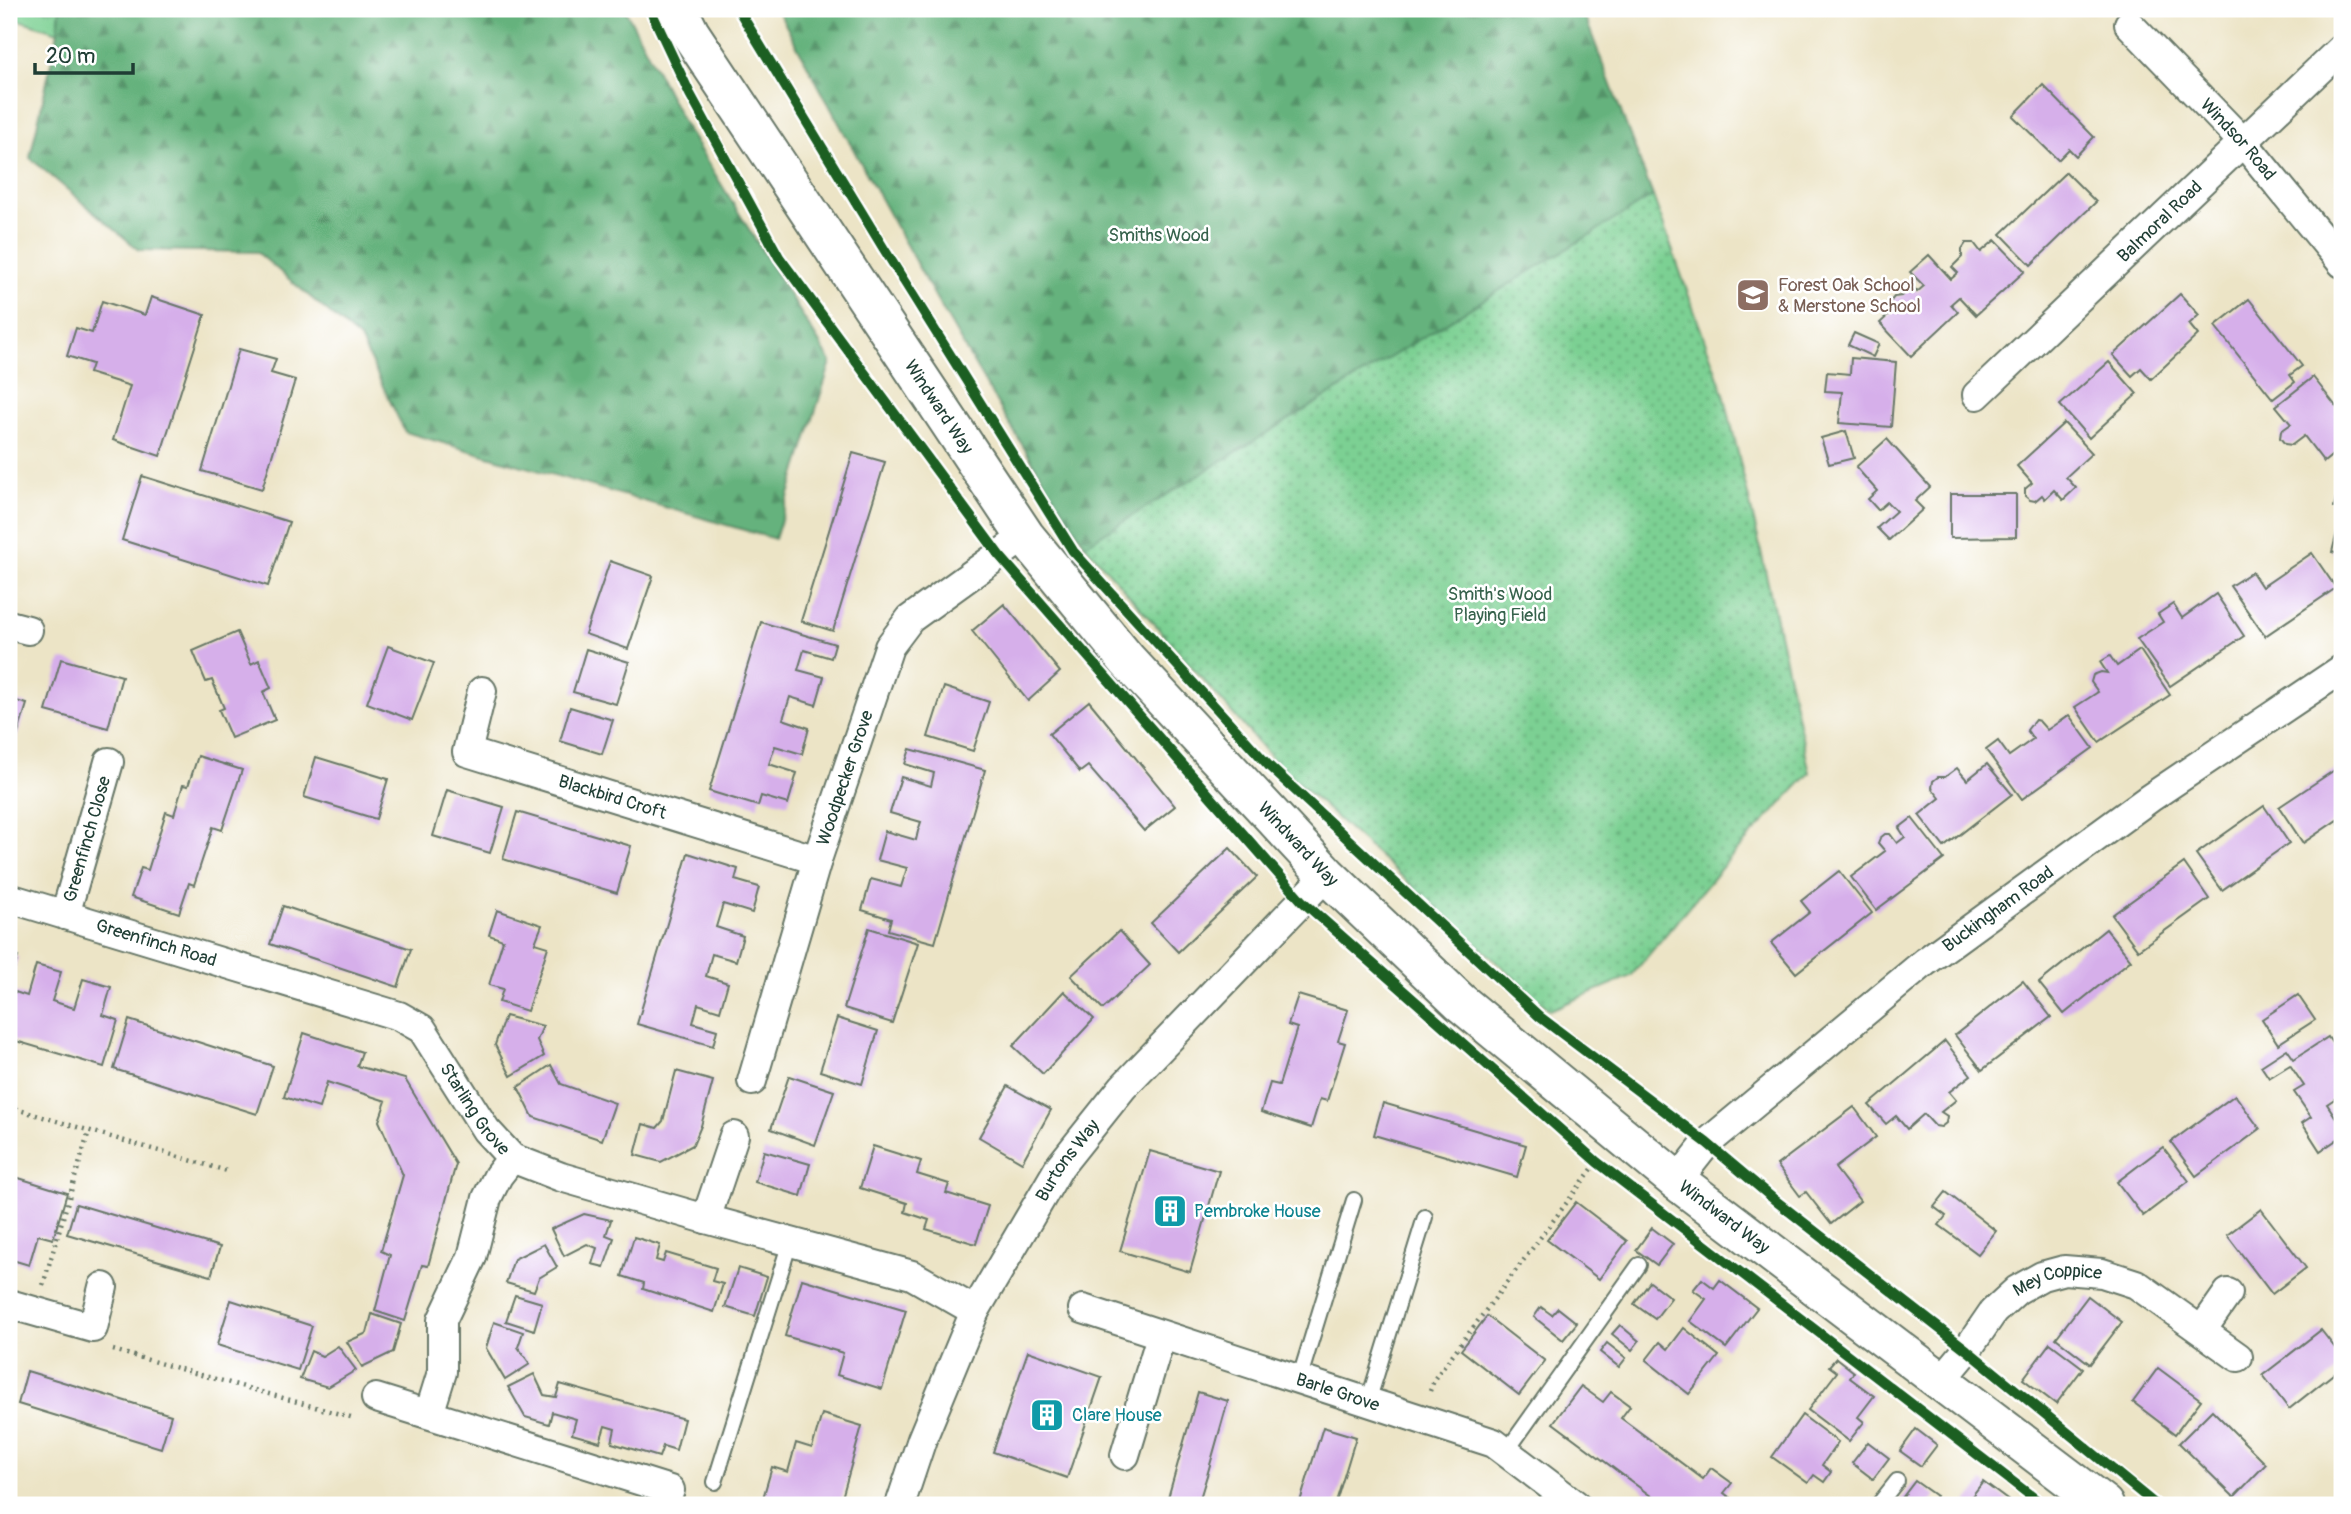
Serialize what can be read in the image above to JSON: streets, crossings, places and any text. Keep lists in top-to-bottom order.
{
  "streets": {
    "street": [
      "Windsor Road",
      "Balmoral Road",
      "Windward Way",
      "Woodpecker Grove",
      "Blackbird Croft",
      "Greenfinch Close",
      "Buckingham Road",
      "Greenfinch Road",
      "Starling Grove",
      "Burtons Way",
      "Mey Coppice",
      "Barle Grove"
    ]
  },
  "crossings": [
    ["Windsor Road", "Balmoral Road"],
    ["Windward Way", "Woodpecker Grove"],
    ["Windward Way", "Buckingham Road"],
    ["Windward Way", "Burtons Way"],
    ["Windward Way", "Mey Coppice"],
    ["Woodpecker Grove", "Blackbird Croft"],
    ["Greenfinch Close", "Greenfinch Road"],
    ["Greenfinch Road", "Starling Grove"],
    ["Starling Grove", "Burtons Way"]
  ],
  "parks": ["Smiths Wood", "Smith's Wood Playing Field"],
  "places": {
    "school or university": ["Forest Oak School & Merstone School"],
    "building": ["Pembroke House", "Clare House"]
  },
  "scale_bar": "20 m"
}
